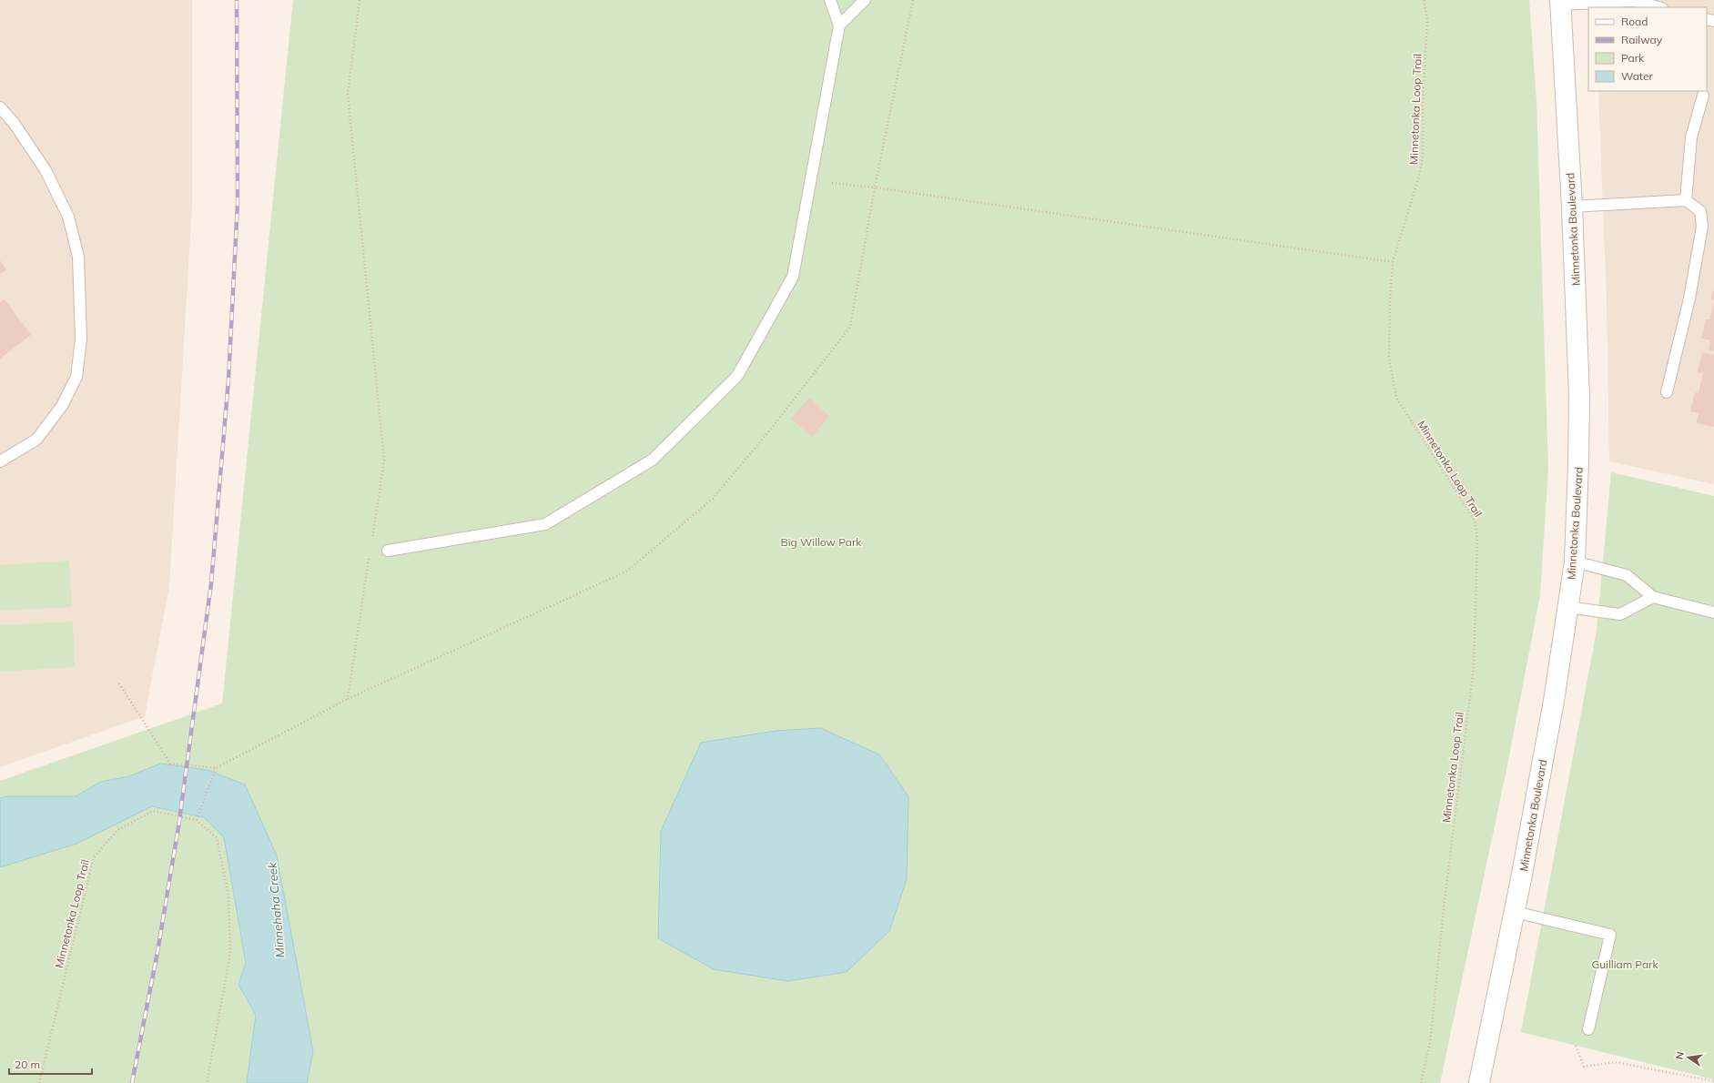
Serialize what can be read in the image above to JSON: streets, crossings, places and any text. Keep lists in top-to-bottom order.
{
  "streets": {
    "main road": ["Minnetonka Boulevard"],
    "path": ["Minnetonka Loop Trail"]
  },
  "water": ["Minnehaha Creek"],
  "parks": ["Big Willow Park", "Guilliam Park"],
  "legend": [
    "Road",
    "Railway",
    "Park",
    "Water"
  ],
  "scale_bar": "20 m",
  "north": "left"
}
